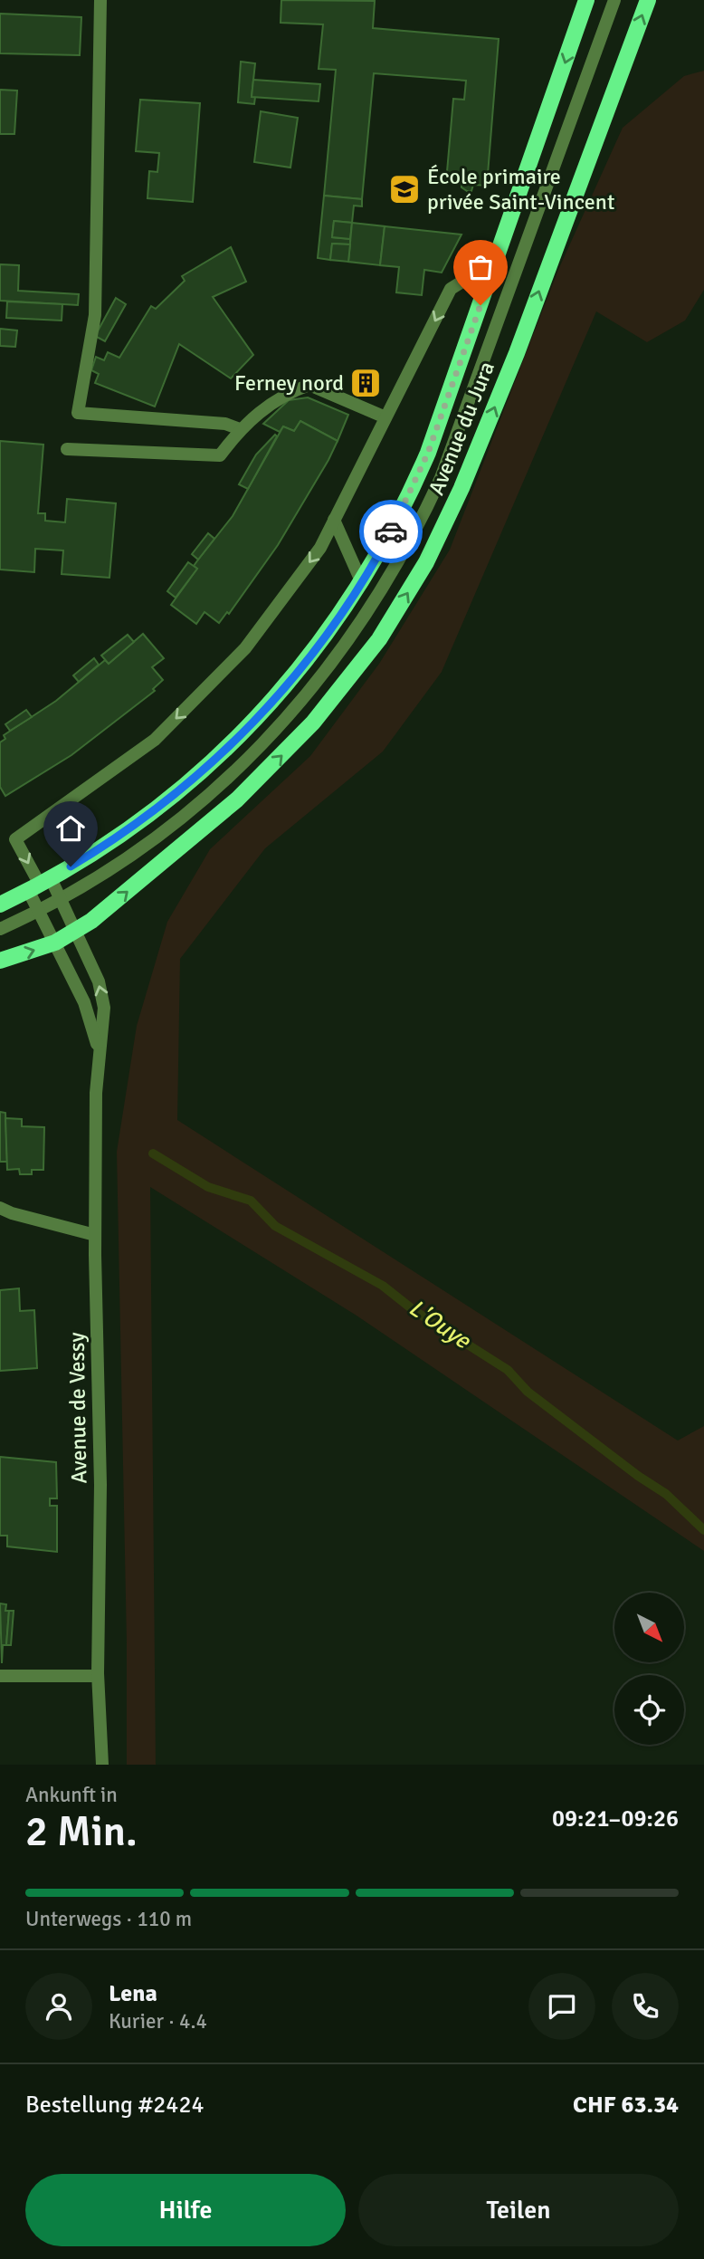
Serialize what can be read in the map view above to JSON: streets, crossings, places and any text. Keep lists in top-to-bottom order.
{
  "streets": {
    "main road": ["Avenue du Jura"],
    "street": ["Avenue de Vessy"]
  },
  "crossings": [
    ["Avenue du Jura", "Avenue de Vessy"]
  ],
  "water": ["L'Ouye"],
  "places": {
    "school or university": ["École primaire privée Saint-Vincent"],
    "building": ["Ferney nord"]
  },
  "north": "bottom right",
  "page": {
    "heading": ["2 Min.", "Ankunft in", "09:21–09:26"],
    "panel": [
      "Lena",
      "Kurier · 4.4",
      "Bestellung #2424",
      "CHF 63.34"
    ],
    "bar": "Unterwegs · 110 m",
    "buttons": ["Hilfe", "Teilen"]
  }
}
